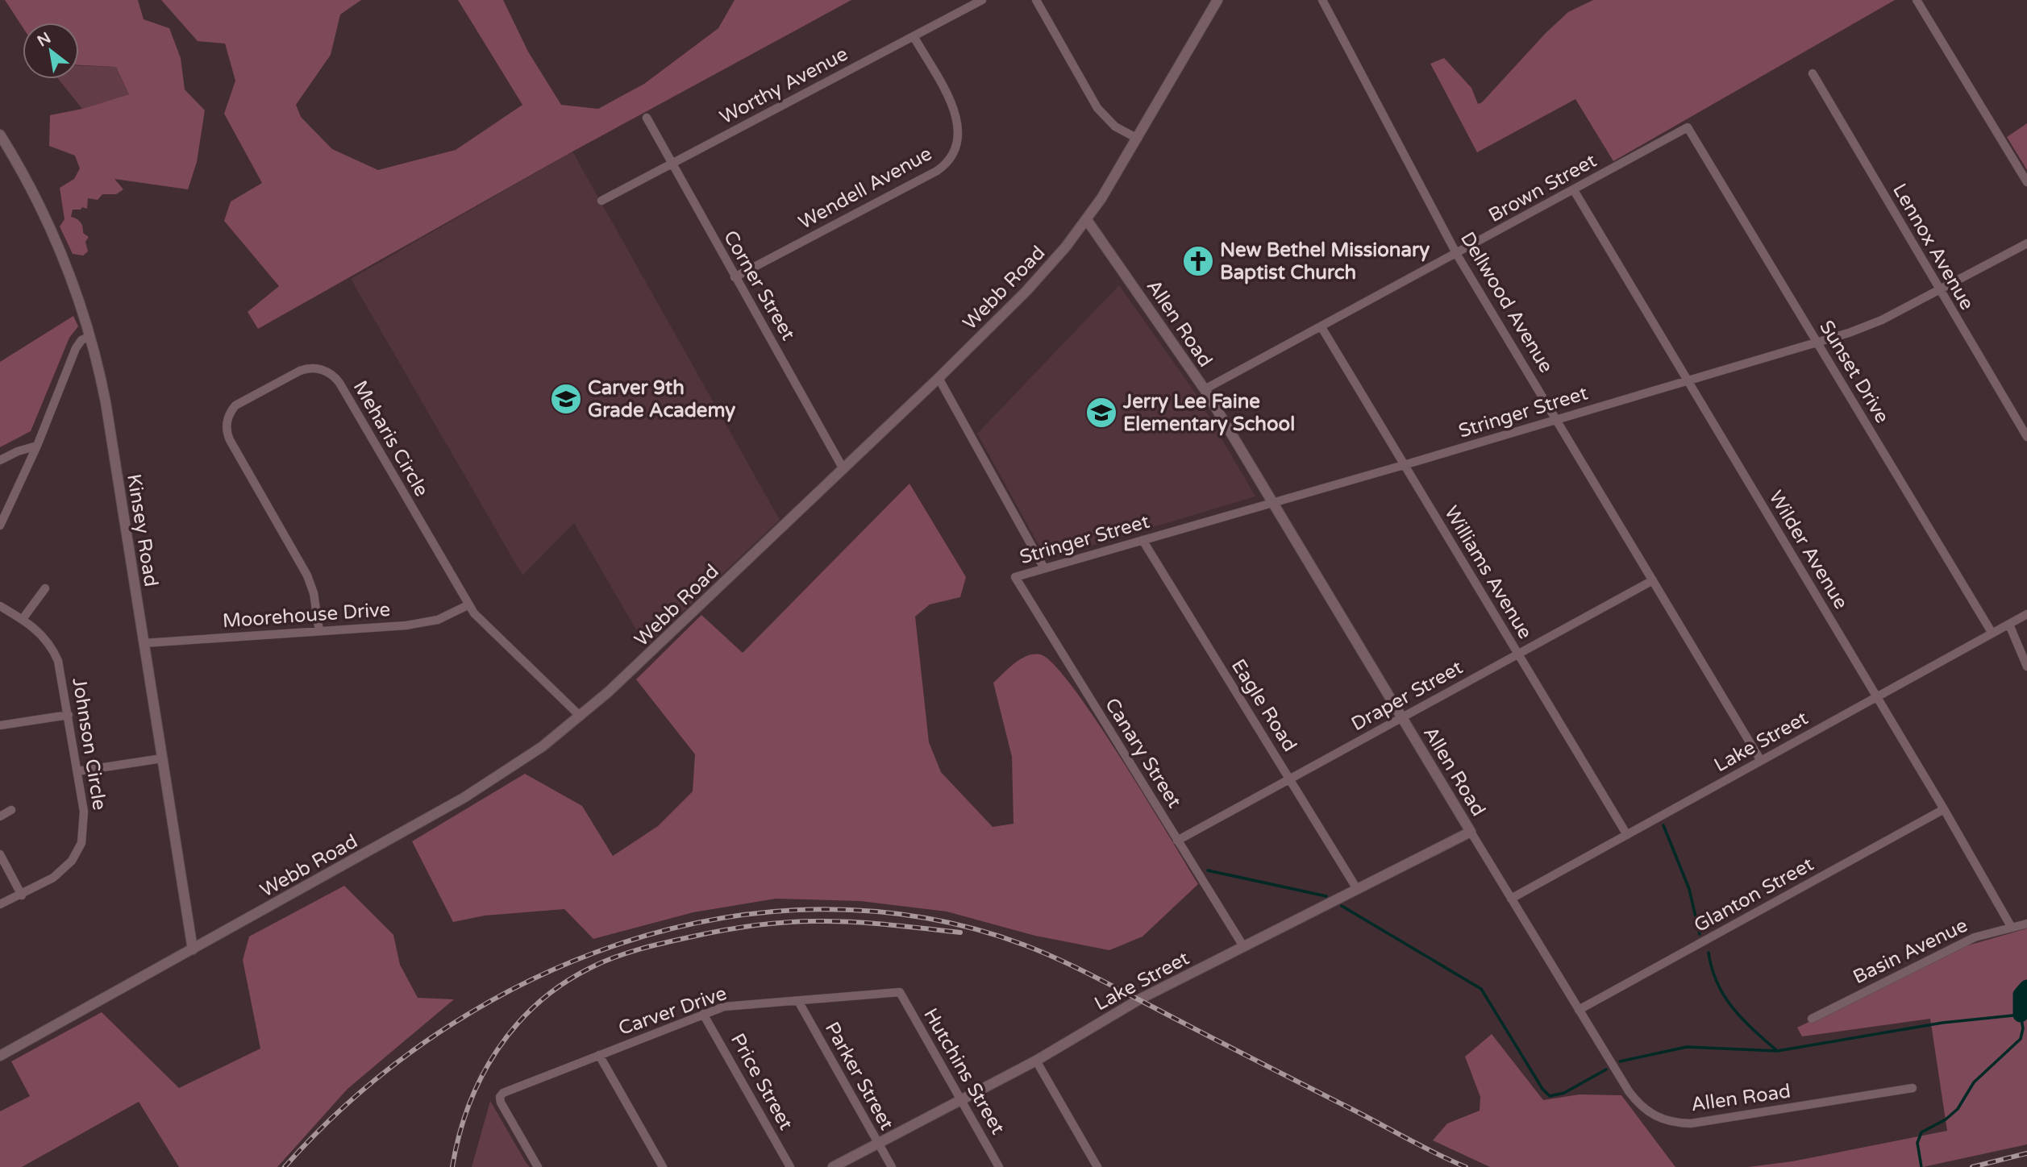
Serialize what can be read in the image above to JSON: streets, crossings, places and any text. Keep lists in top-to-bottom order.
{
  "streets": {
    "street": [
      "Worthy Avenue",
      "Wendell Avenue",
      "Brown Street",
      "Lennox Avenue",
      "Corner Street",
      "Webb Road",
      "Dellwood Avenue",
      "Allen Road",
      "Sunset Drive",
      "Stringer Street",
      "Meharis Circle",
      "Kinsey Road",
      "Wilder Avenue",
      "Williams Avenue",
      "Moorehouse Drive",
      "Draper Street",
      "Eagle Road",
      "Lake Street",
      "Johnson Circle",
      "Canary Street",
      "Glanton Street",
      "Basin Avenue",
      "Carver Drive",
      "Hutchins Street",
      "Parker Street",
      "Price Street"
    ]
  },
  "crossings": [
    ["Worthy Avenue", "Wendell Avenue"],
    ["Worthy Avenue", "Corner Street"],
    ["Wendell Avenue", "Corner Street"],
    ["Brown Street", "Dellwood Avenue"],
    ["Brown Street", "Allen Road"],
    ["Brown Street", "Sunset Drive"],
    ["Brown Street", "Wilder Avenue"],
    ["Brown Street", "Williams Avenue"],
    ["Lennox Avenue", "Stringer Street"],
    ["Corner Street", "Webb Road"],
    ["Webb Road", "Allen Road"],
    ["Webb Road", "Meharis Circle"],
    ["Webb Road", "Kinsey Road"],
    ["Dellwood Avenue", "Stringer Street"],
    ["Dellwood Avenue", "Draper Street"],
    ["Dellwood Avenue", "Lake Street"],
    ["Allen Road", "Stringer Street"],
    ["Allen Road", "Draper Street"],
    ["Allen Road", "Lake Street"],
    ["Allen Road", "Glanton Street"],
    ["Sunset Drive", "Stringer Street"],
    ["Sunset Drive", "Lake Street"],
    ["Stringer Street", "Wilder Avenue"],
    ["Stringer Street", "Williams Avenue"],
    ["Stringer Street", "Eagle Road"],
    ["Stringer Street", "Canary Street"],
    ["Meharis Circle", "Moorehouse Drive"],
    ["Kinsey Road", "Moorehouse Drive"],
    ["Wilder Avenue", "Lake Street"],
    ["Wilder Avenue", "Glanton Street"],
    ["Wilder Avenue", "Basin Avenue"],
    ["Williams Avenue", "Draper Street"],
    ["Williams Avenue", "Lake Street"],
    ["Draper Street", "Eagle Road"],
    ["Draper Street", "Canary Street"],
    ["Eagle Road", "Lake Street"],
    ["Lake Street", "Canary Street"],
    ["Lake Street", "Hutchins Street"],
    ["Lake Street", "Parker Street"],
    ["Carver Drive", "Hutchins Street"],
    ["Carver Drive", "Parker Street"],
    ["Carver Drive", "Price Street"]
  ],
  "places": {
    "church": ["New Bethel Missionary Baptist Church"],
    "school or university": ["Carver 9th Grade Academy", "Jerry Lee Faine Elementary School"]
  },
  "north": "top left"
}
